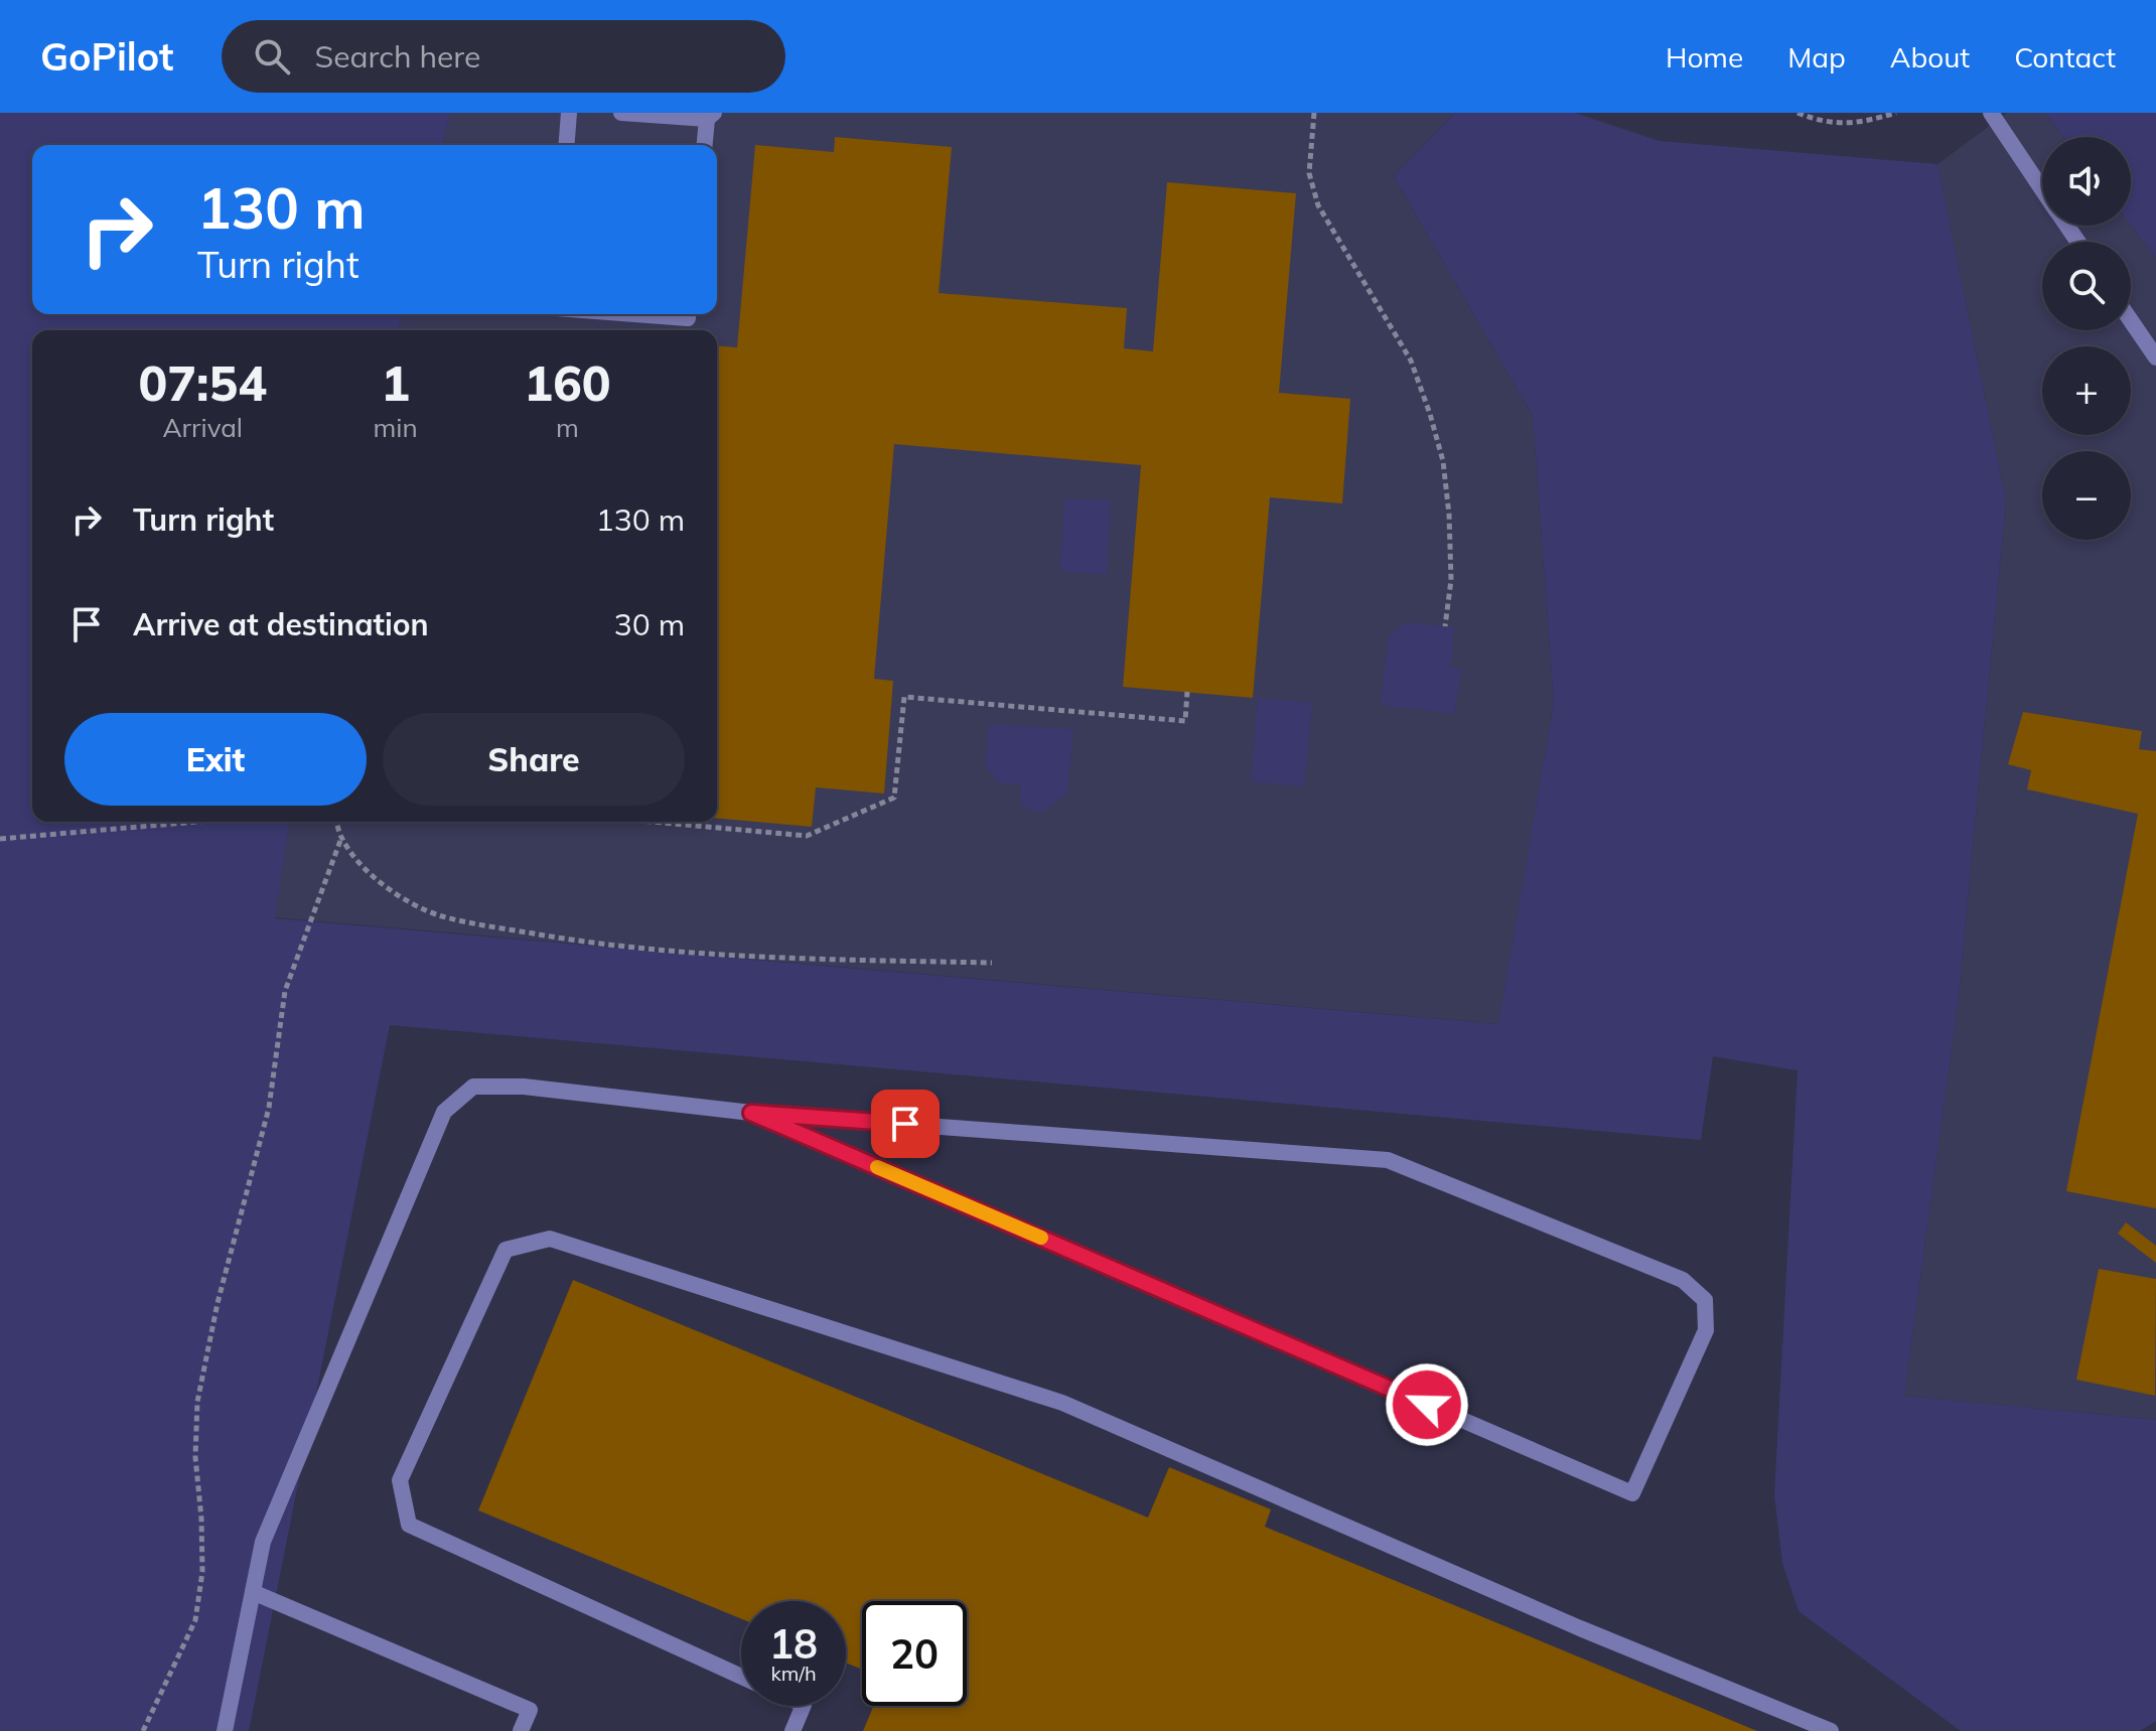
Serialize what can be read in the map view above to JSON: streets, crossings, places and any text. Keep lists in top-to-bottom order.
{
  "page": {
    "header": "GoPilot",
    "search": "Search here",
    "nav": [
      "Home",
      "Map",
      "About",
      "Contact"
    ],
    "map_buttons": ["+", "−"],
    "turn": ["130 m", "Turn right"],
    "eta": [
      "07:54",
      "Arrival",
      "1",
      "min",
      "160",
      "m"
    ],
    "list": [
      {
        "name": "Turn right",
        "value": "130 m"
      },
      {
        "name": "Arrive at destination",
        "value": "30 m"
      }
    ],
    "buttons": ["Exit", "Share"],
    "speed": "18 km/h",
    "limit": "20"
  }
}
